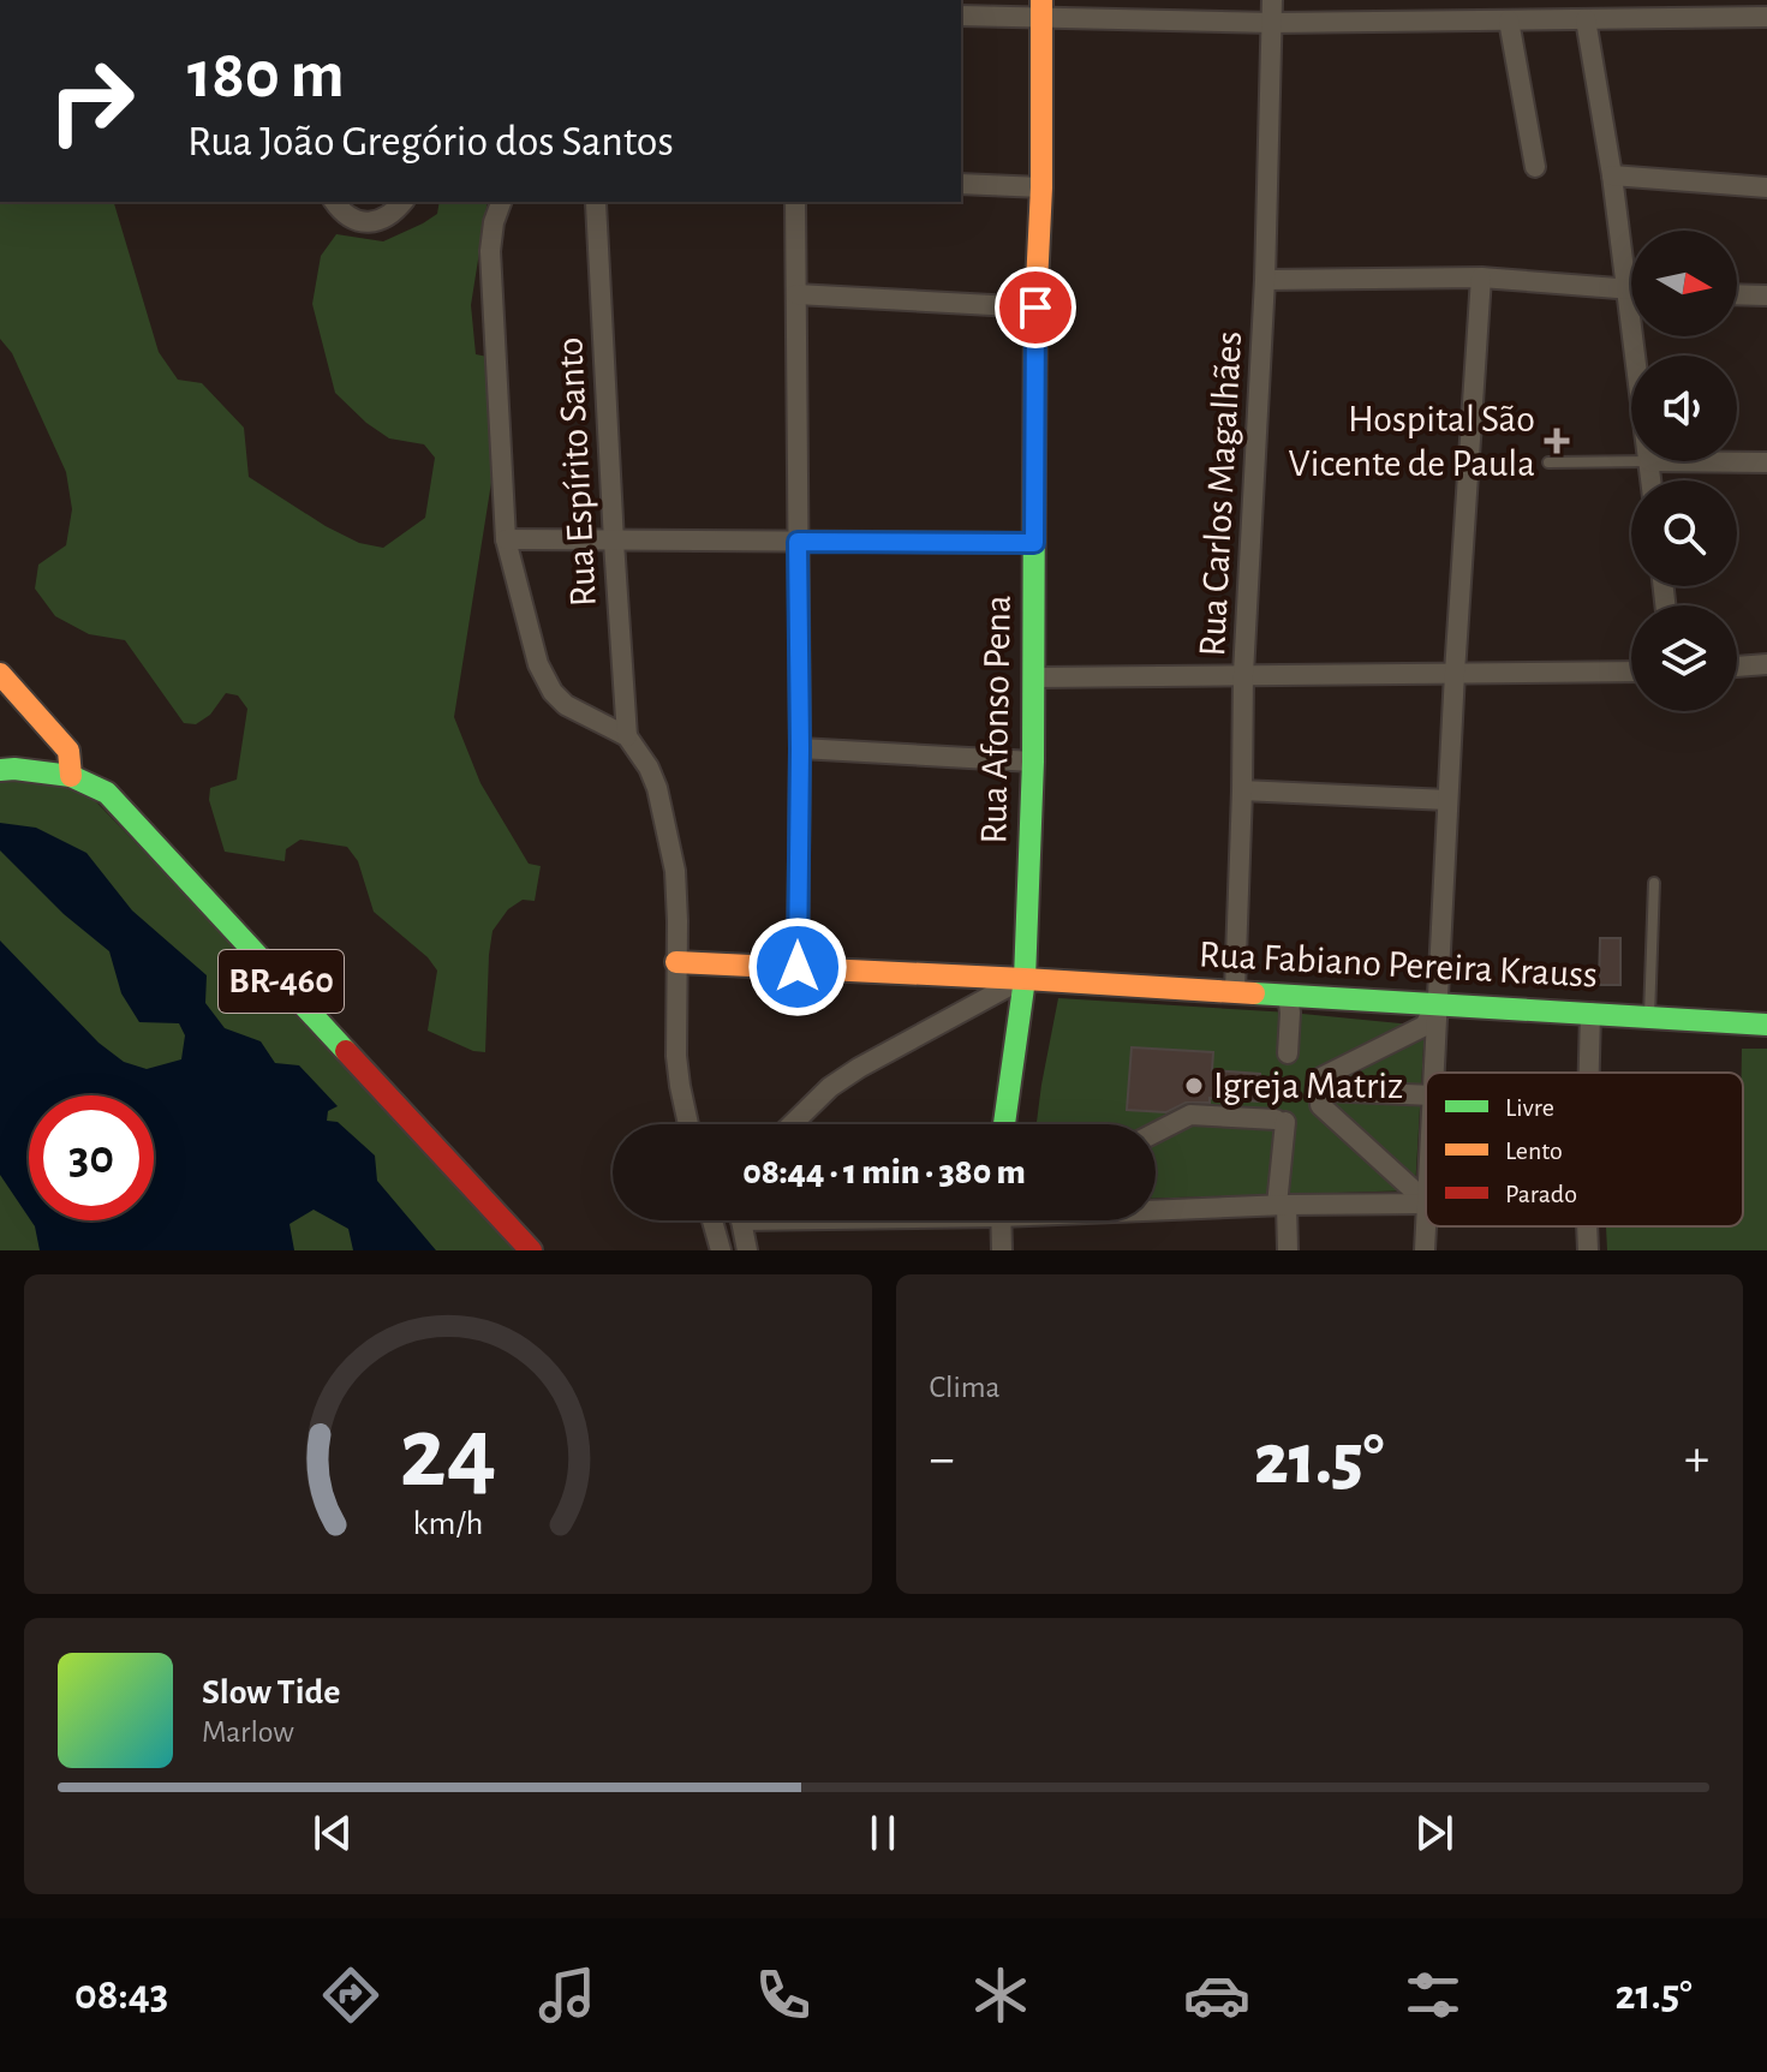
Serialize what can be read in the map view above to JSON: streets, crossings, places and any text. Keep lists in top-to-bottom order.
{
  "streets": {
    "street": [
      "Rua Espírito Santo",
      "Rua Carlos Magalhães",
      "Rua Afonso Pena",
      "Rua Fabiano Pereira Krauss",
      "BR-460"
    ]
  },
  "crossings": [
    ["Rua Carlos Magalhães", "Rua Fabiano Pereira Krauss"],
    ["Rua Afonso Pena", "Rua Fabiano Pereira Krauss"]
  ],
  "places": {
    "health": ["Hospital São Vicente de Paula"],
    "other": ["Igreja Matriz"]
  },
  "legend": ["Livre", "Lento", "Parado"],
  "north": "right",
  "page": {
    "turn": ["180 m", "Rua João Gregório dos Santos"],
    "limit": "30",
    "trip": "08:44 · 1 min · 380 m",
    "tile": "Clima",
    "heat": ["−", "21.5°", "+"],
    "song": ["Slow Tide", "Marlow"],
    "tabs": ["08:43", "21.5°"],
    "gauge": ["24", "km/h"]
  }
}
